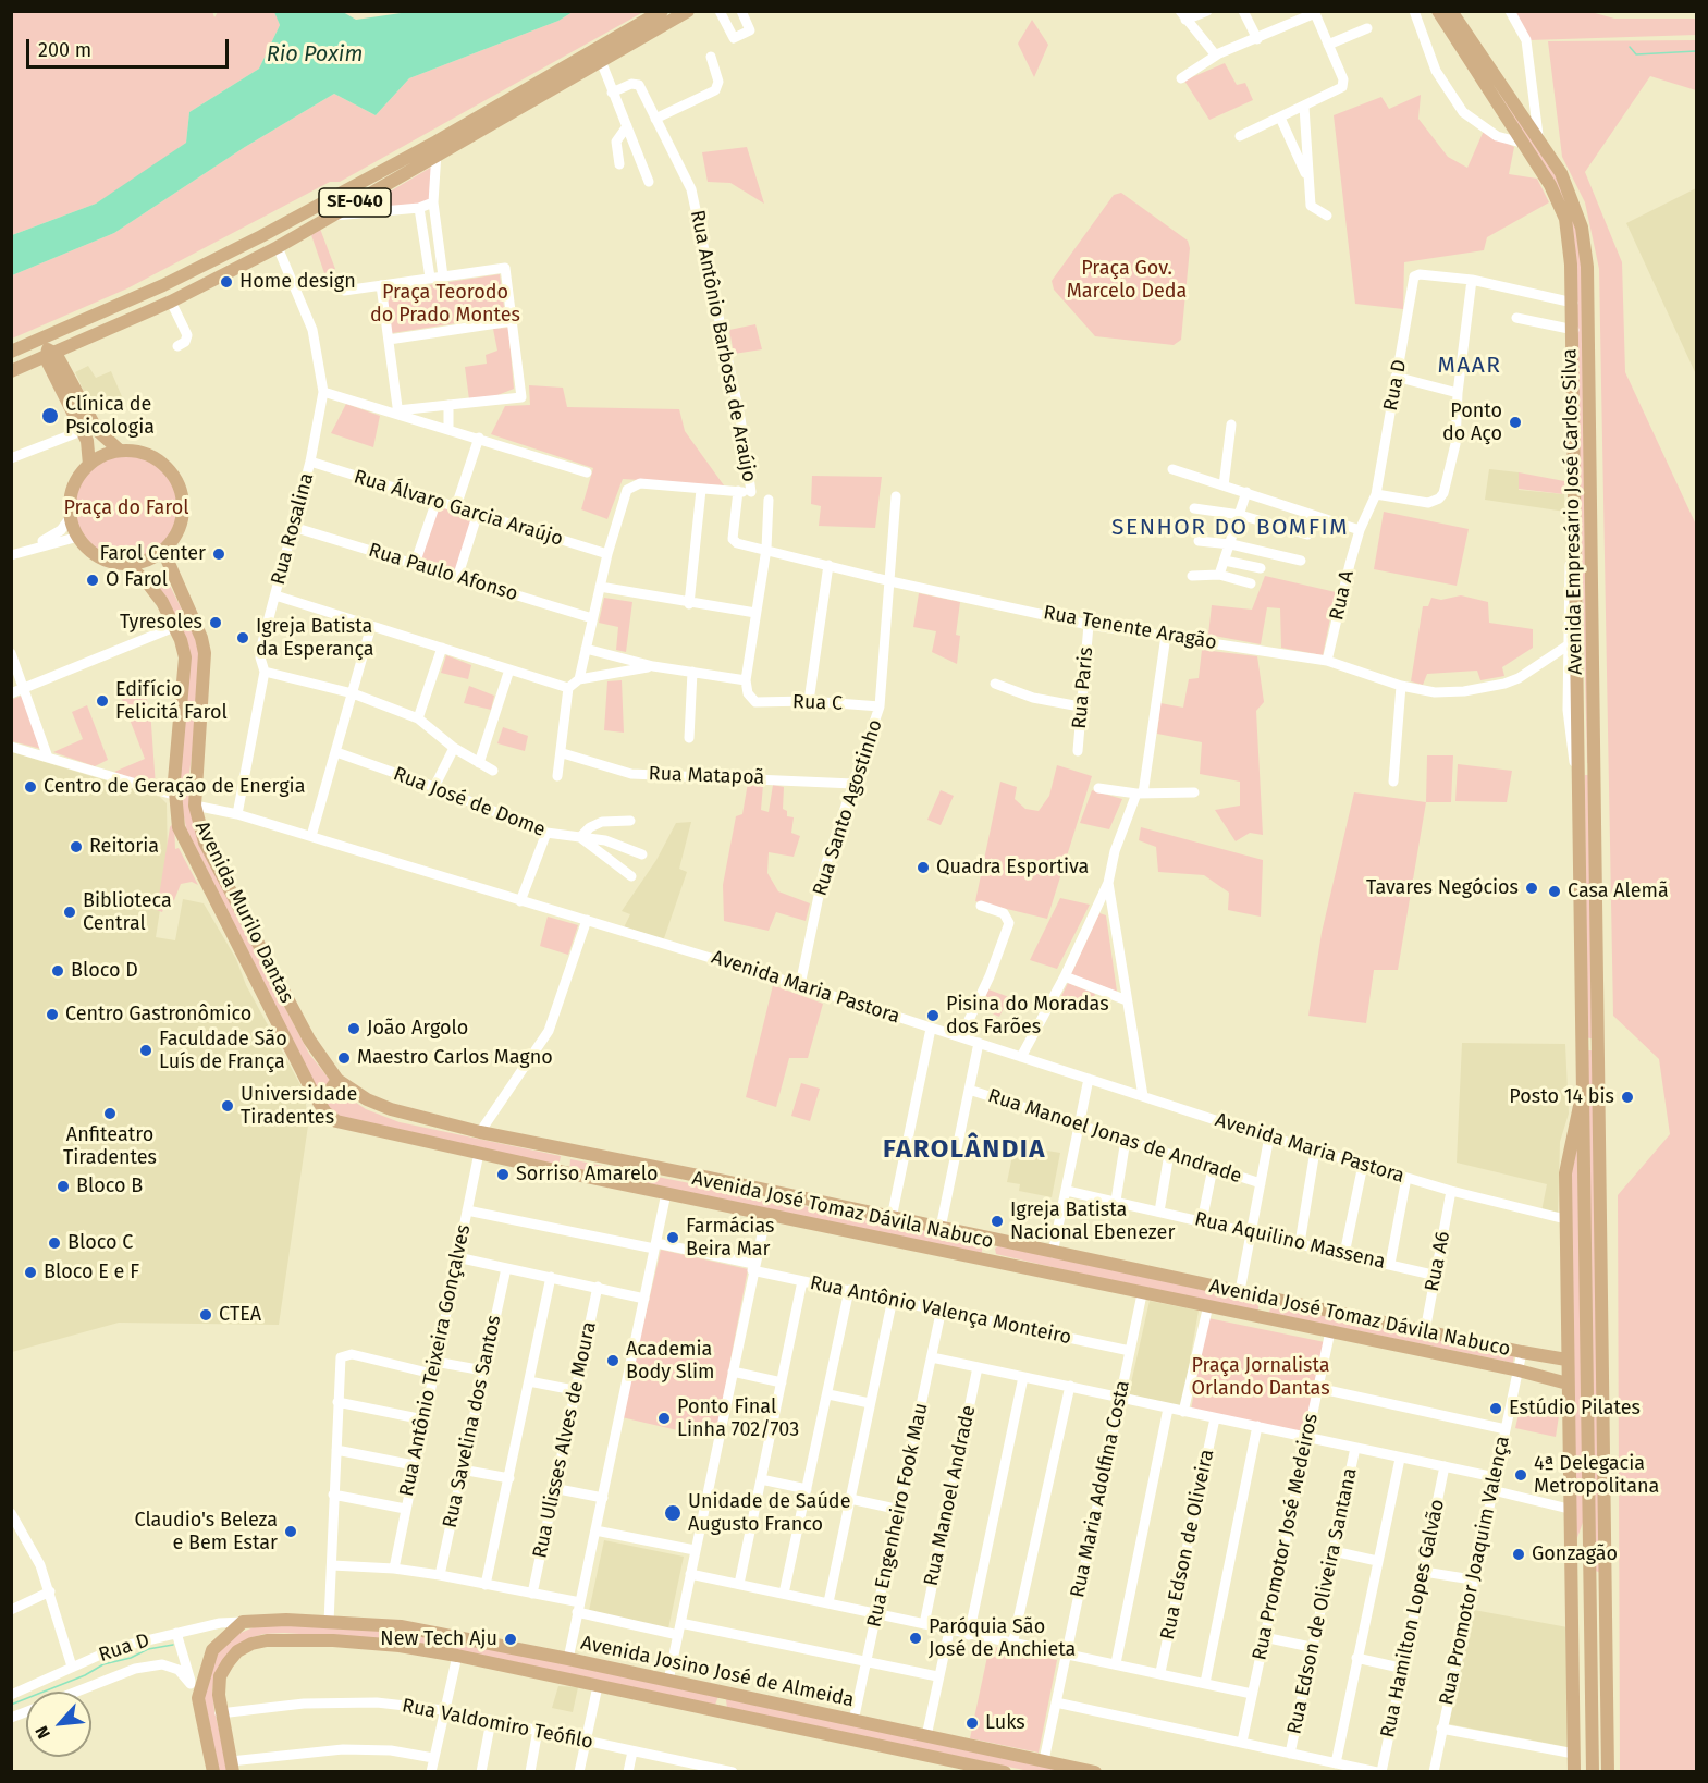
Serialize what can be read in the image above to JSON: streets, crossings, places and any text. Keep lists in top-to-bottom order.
{
  "streets": {
    "main road": [
      "SE-040",
      "Avenida Empresário José Carlos Silva",
      "Avenida Murilo Dantas",
      "Avenida José Tomaz Dávila Nabuco",
      "Avenida Josino José de Almeida"
    ],
    "street": [
      "Rua Antônio Barbosa de Araújo",
      "Rua D",
      "Rua Álvaro Garcia Araújo",
      "Rua Rosalina",
      "Rua Paulo Afonso",
      "Rua A",
      "Rua Tenente Aragão",
      "Rua Paris",
      "Rua C",
      "Rua Matapoã",
      "Rua José de Dome",
      "Rua Santo Agostinho",
      "Avenida Maria Pastora",
      "Rua Manoel Jonas de Andrade",
      "Rua Aquilino Massena",
      "Rua A6",
      "Rua Antônio Valença Monteiro",
      "Rua Antônio Teixeira Gonçalves",
      "Rua Savelina dos Santos",
      "Rua Ulisses Alves de Moura",
      "Rua Maria Adolfina Costa",
      "Rua Manoel Andrade",
      "Rua Engenheiro Fook Mau",
      "Rua Promotor José Medeiros",
      "Rua Edson de Oliveira",
      "Rua Promotor Joaquim Valença",
      "Rua Edson de Oliveira Santana",
      "Rua Hamilton Lopes Galvão",
      "Rua Valdomiro Teófilo"
    ]
  },
  "crossings": [
    ["SE-040", "Rua Rosalina"],
    ["Rua Antônio Barbosa de Araújo", "Rua Tenente Aragão"],
    ["Rua D", "Rua A"],
    ["Rua D", "Avenida Josino José de Almeida"],
    ["Rua Álvaro Garcia Araújo", "Rua Rosalina"],
    ["Avenida Empresário José Carlos Silva", "Avenida Maria Pastora"],
    ["Avenida Empresário José Carlos Silva", "Avenida José Tomaz Dávila Nabuco"],
    ["Rua Rosalina", "Rua Paulo Afonso"],
    ["Rua Rosalina", "Avenida Maria Pastora"],
    ["Rua A", "Rua Tenente Aragão"],
    ["Rua Tenente Aragão", "Rua Paris"],
    ["Rua Tenente Aragão", "Rua Santo Agostinho"],
    ["Rua C", "Rua Santo Agostinho"],
    ["Rua Matapoã", "Rua Santo Agostinho"],
    ["Rua Santo Agostinho", "Avenida Maria Pastora"],
    ["Avenida Murilo Dantas", "Avenida Maria Pastora"],
    ["Avenida Murilo Dantas", "Avenida José Tomaz Dávila Nabuco"],
    ["Avenida Maria Pastora", "Rua A6"],
    ["Avenida José Tomaz Dávila Nabuco", "Rua A6"],
    ["Avenida José Tomaz Dávila Nabuco", "Rua Antônio Teixeira Gonçalves"],
    ["Avenida José Tomaz Dávila Nabuco", "Rua Maria Adolfina Costa"],
    ["Avenida José Tomaz Dávila Nabuco", "Rua Promotor José Medeiros"],
    ["Avenida José Tomaz Dávila Nabuco", "Rua Promotor Joaquim Valença"],
    ["Rua Aquilino Massena", "Rua A6"],
    ["Rua Antônio Valença Monteiro", "Rua Antônio Teixeira Gonçalves"],
    ["Rua Antônio Valença Monteiro", "Rua Maria Adolfina Costa"],
    ["Rua Antônio Valença Monteiro", "Rua Engenheiro Fook Mau"],
    ["Rua Maria Adolfina Costa", "Avenida Josino José de Almeida"],
    ["Rua Engenheiro Fook Mau", "Avenida Josino José de Almeida"],
    ["Avenida Josino José de Almeida", "Rua Valdomiro Teófilo"]
  ],
  "districts": ["MAAR", "SENHOR DO BOMFIM", "FAROLÂNDIA"],
  "water": ["Rio Poxim"],
  "parks": [
    "Praça Gov. Marcelo Deda",
    "Praça Teorodo do Prado Montes",
    "Praça do Farol",
    "Praça Jornalista Orlando Dantas"
  ],
  "places": [
    "Home design",
    "Clínica de Psicologia",
    "Ponto do Aço",
    "Farol Center",
    "O Farol",
    "Tyresoles",
    "Igreja Batista da Esperança",
    "Edifício Felicitá Farol",
    "Centro de Geração de Energia",
    "Reitoria",
    "Quadra Esportiva",
    "Tavares Negócios",
    "Casa Alemã",
    "Biblioteca Central",
    "Bloco D",
    "Centro Gastronômico",
    "Pisina do Moradas dos Farões",
    "João Argolo",
    "Faculdade São Luís de França",
    "Maestro Carlos Magno",
    "Posto 14 bis",
    "Universidade Tiradentes",
    "Anfiteatro Tiradentes",
    "Sorriso Amarelo",
    "Bloco B",
    "Igreja Batista Nacional Ebenezer",
    "Farmácias Beira Mar",
    "Bloco C",
    "Bloco E e F",
    "CTEA",
    "Academia Body Slim",
    "Estúdio Pilates",
    "Ponto Final Linha 702/703",
    "4ª Delegacia Metropolitana",
    "Unidade de Saúde Augusto Franco",
    "Claudio's Beleza e Bem Estar",
    "Gonzagão",
    "Paróquia São José de Anchieta",
    "New Tech Aju",
    "Luks"
  ],
  "scale_bar": "200 m",
  "north": "bottom left"
}
